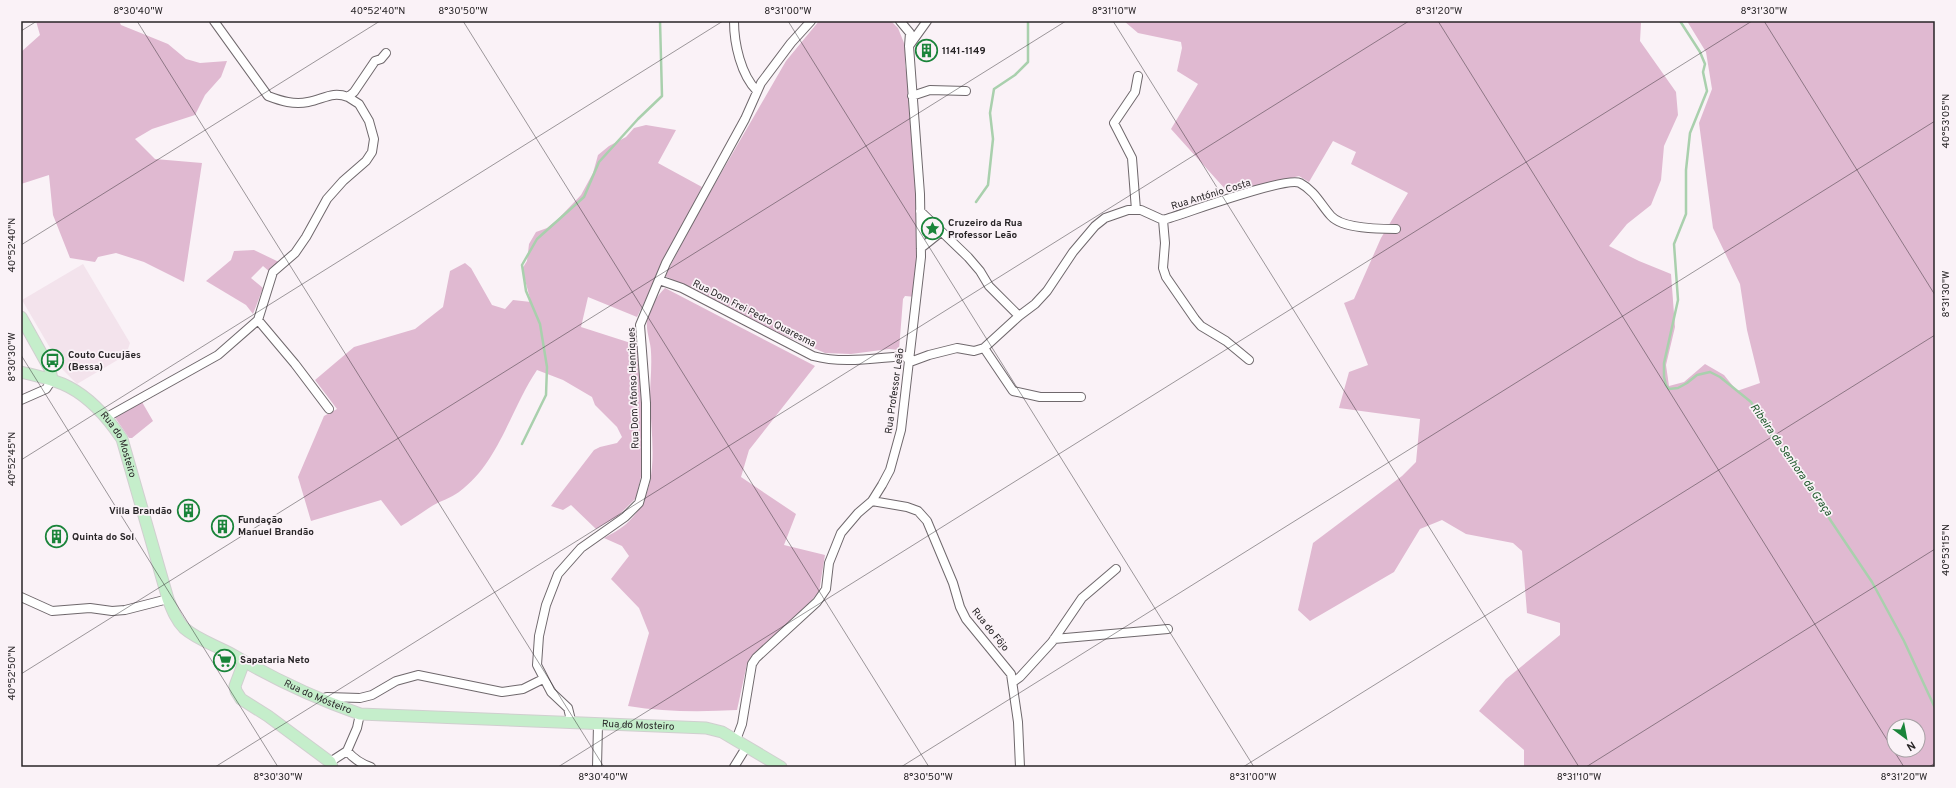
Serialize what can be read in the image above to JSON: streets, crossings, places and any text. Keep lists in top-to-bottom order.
{
  "streets": {
    "main road": ["Rua do Mosteiro"],
    "street": [
      "Rua António Costa",
      "Rua Dom Frei Pedro Quaresma",
      "Rua Dom Afonso Henriques",
      "Rua Professor Leão",
      "Rua do Fôjo"
    ]
  },
  "crossings": [
    ["Rua Dom Frei Pedro Quaresma", "Rua Dom Afonso Henriques"],
    ["Rua Dom Frei Pedro Quaresma", "Rua Professor Leão"],
    ["Rua Dom Afonso Henriques", "Rua do Mosteiro"],
    ["Rua Professor Leão", "Rua do Mosteiro"],
    ["Rua Professor Leão", "Rua do Fôjo"]
  ],
  "water": ["Ribeira da Senhora da Graça"],
  "places": {
    "building": [
      "1141-1149",
      "Villa Brandão",
      "Fundação Manuel Brandão",
      "Quinta do Sol"
    ],
    "place": ["Cruzeiro da Rua Professor Leão"],
    "bus stop": ["Couto Cucujães (Bessa)"],
    "supermarket": ["Sapataria Neto"]
  },
  "north": "bottom right",
  "coordinates": [
    "8°30'40\"W",
    "40°52'40\"N",
    "8°30'50\"W",
    "8°31'00\"W",
    "8°31'10\"W",
    "8°31'20\"W",
    "8°31'30\"W",
    "40°53'05\"N",
    "8°30'30\"W",
    "40°52'45\"N",
    "40°53'15\"N",
    "40°52'50\"N"
  ]
}
